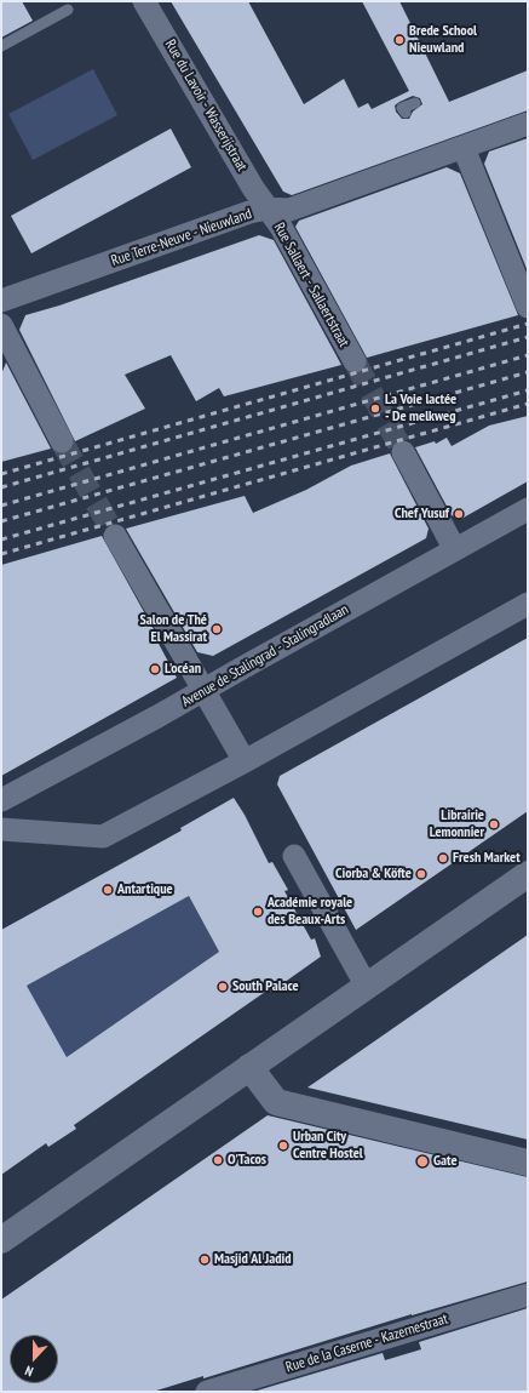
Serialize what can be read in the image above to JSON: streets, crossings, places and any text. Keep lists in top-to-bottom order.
{
  "streets": {
    "street": [
      "Rue du Lavoir - Wasserijstraat",
      "Rue Terre-Neuve - Nieuwland",
      "Rue Sallaert - Sallaertstraat",
      "Avenue de Stalingrad - Stalingradlaan",
      "Rue de la Caserne - Kazernestraat"
    ]
  },
  "crossings": [
    ["Rue du Lavoir - Wasserijstraat", "Rue Terre-Neuve - Nieuwland"],
    ["Rue du Lavoir - Wasserijstraat", "Rue Sallaert - Sallaertstraat"],
    ["Rue Terre-Neuve - Nieuwland", "Rue Sallaert - Sallaertstraat"]
  ],
  "places": [
    "Brede School Nieuwland",
    "La Voie lactée - De melkweg",
    "Chef Yusuf",
    "Salon de Thé El Massirat",
    "L'océan",
    "Librairie Lemonnier",
    "Fresh Market",
    "Ciorba & Köfte",
    "Antartique",
    "Académie royale des Beaux-Arts",
    "South Palace",
    "Urban City Centre Hostel",
    "O'Tacos",
    "Gate",
    "Masjid Al Jadid"
  ],
  "north": "bottom"
}
